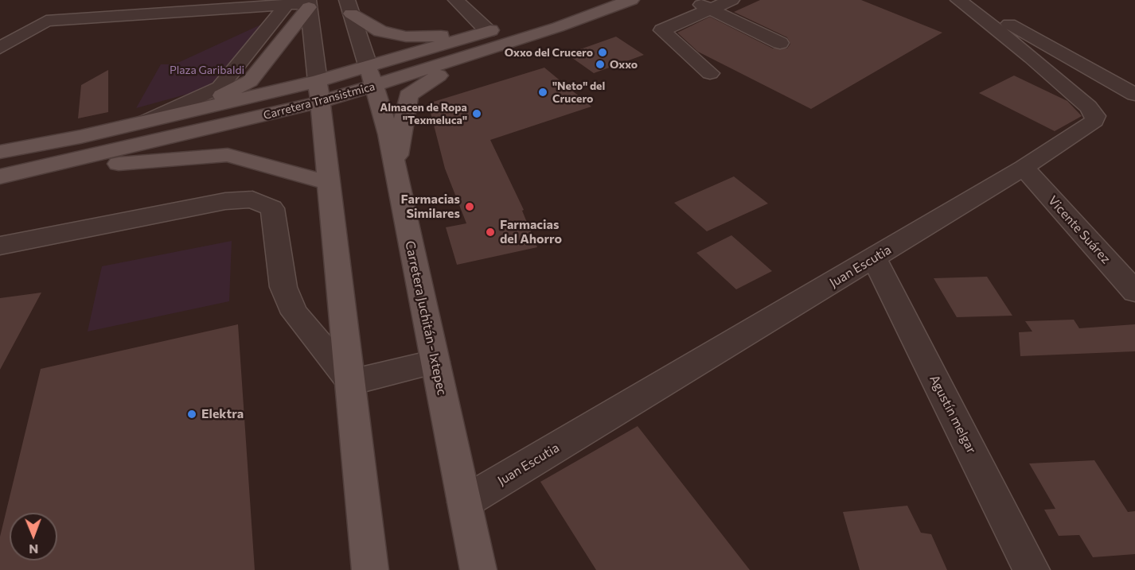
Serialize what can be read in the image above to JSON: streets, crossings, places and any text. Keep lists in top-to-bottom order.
{
  "streets": {
    "main road": ["Carretera Transistmica", "Carretera Juchitán - Ixtepec"],
    "street": ["Vicente Suárez", "Juan Escutia", "Agustín melgar"]
  },
  "crossings": [
    ["Carretera Transistmica", "Carretera Juchitán - Ixtepec"],
    ["Vicente Suárez", "Juan Escutia"],
    ["Juan Escutia", "Carretera Juchitán - Ixtepec"],
    ["Juan Escutia", "Agustín melgar"]
  ],
  "parks": ["Plaza Garibaldi"],
  "places": [
    "Oxxo del Crucero",
    "Oxxo",
    "\"Neto\" del Crucero",
    "Almacen de Ropa \"Texmeluca\"",
    "Farmacias Similares",
    "Farmacias del Ahorro",
    "Elektra"
  ],
  "north": "bottom"
}
